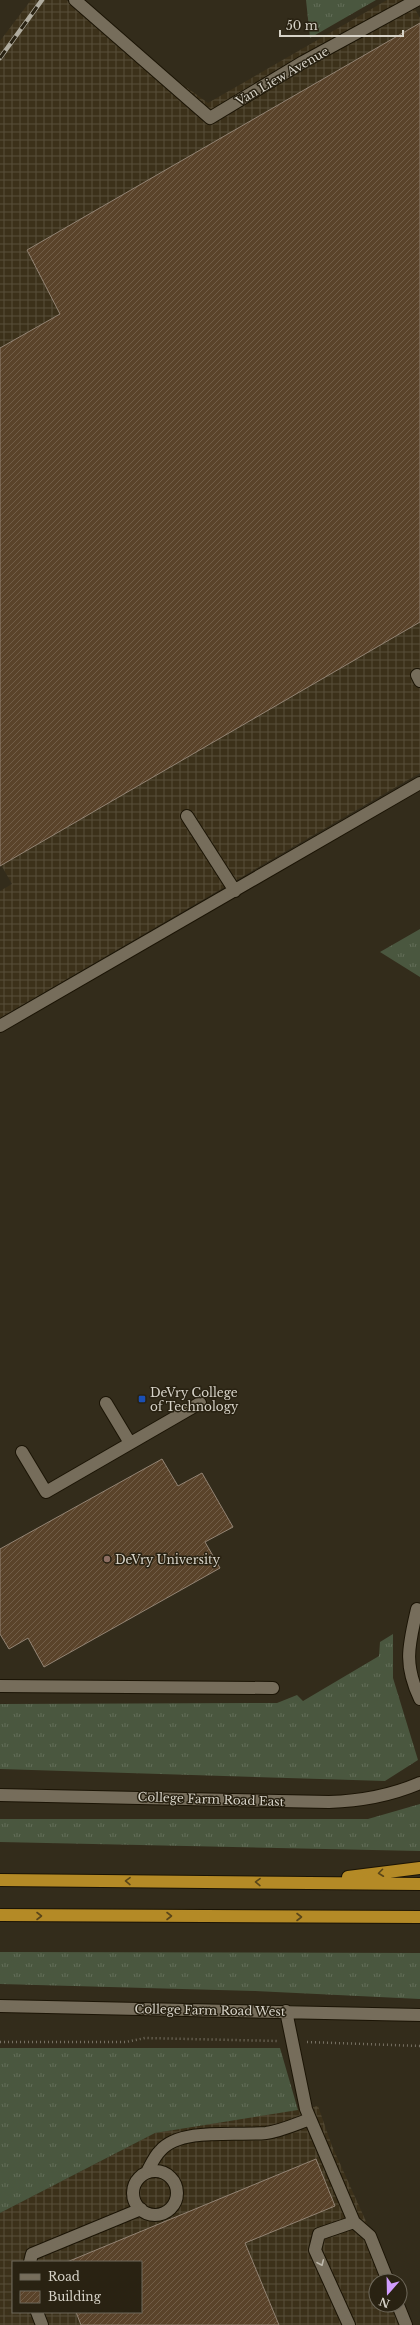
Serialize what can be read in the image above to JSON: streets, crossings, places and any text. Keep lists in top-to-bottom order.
{
  "streets": {
    "street": ["Van Liew Avenue", "College Farm Road East", "College Farm Road West"]
  },
  "places": {
    "transit": ["DeVry College of Technology"],
    "other": ["DeVry University"]
  },
  "legend": ["Road", "Building"],
  "scale_bar": "50 m",
  "north": "bottom"
}
